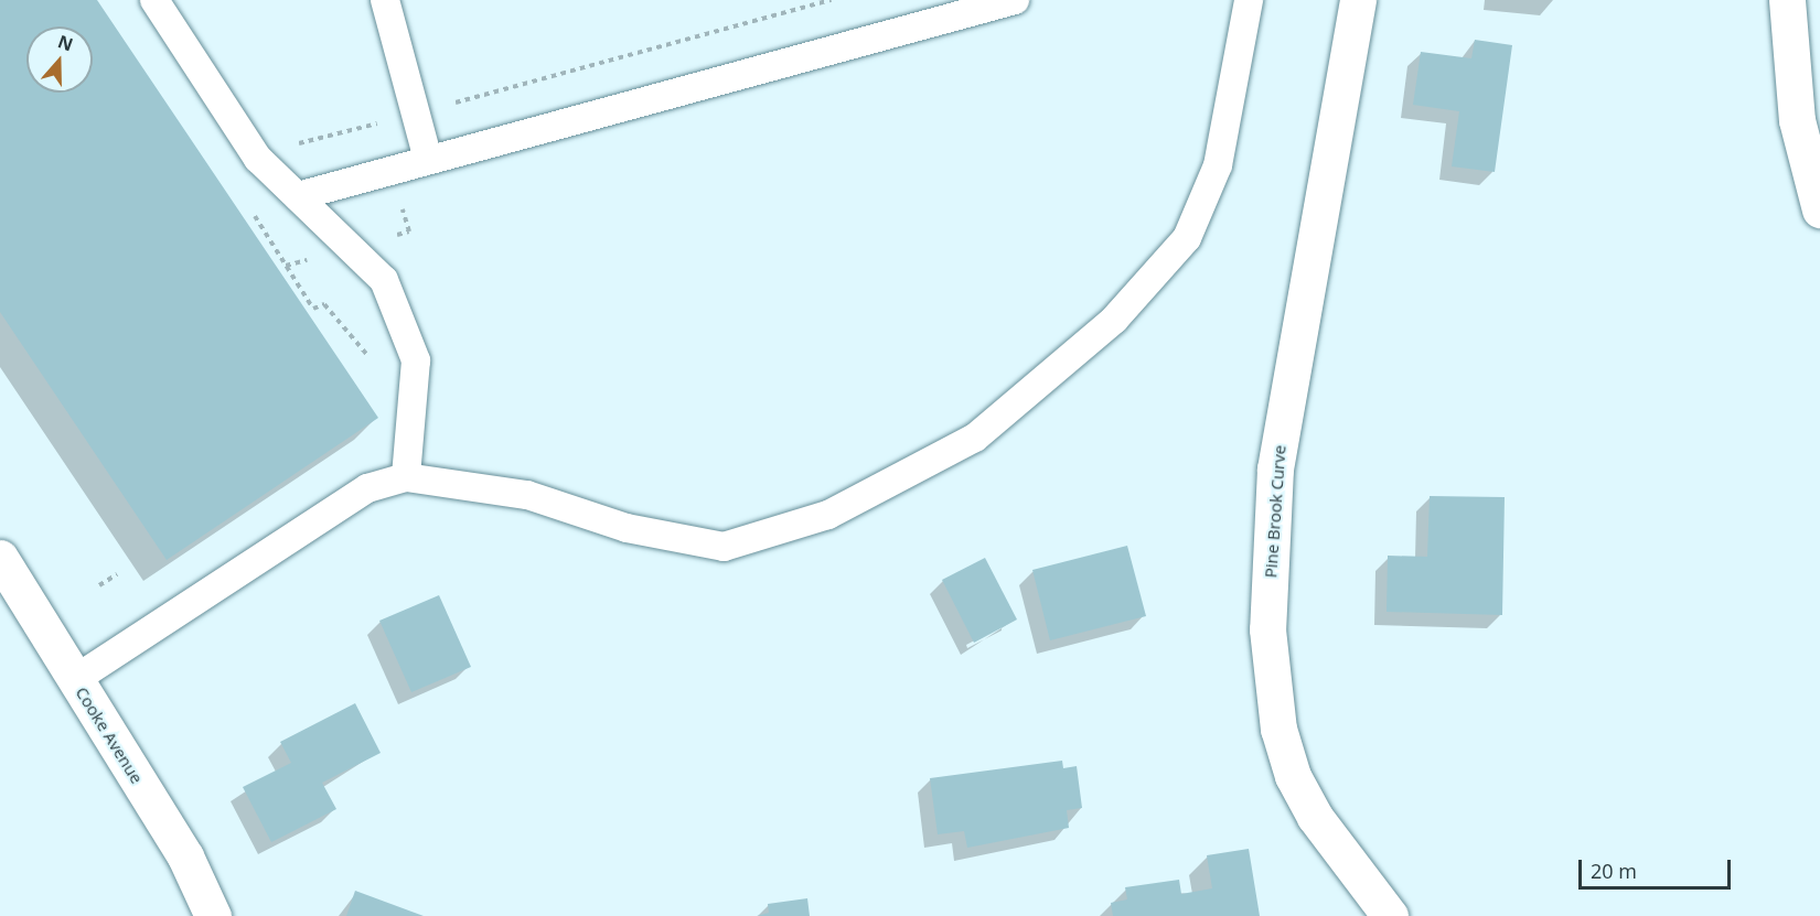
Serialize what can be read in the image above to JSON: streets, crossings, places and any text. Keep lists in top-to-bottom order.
{
  "streets": {
    "main road": ["Pine Brook Curve", "Cooke Avenue"]
  },
  "scale_bar": "20 m",
  "north": "top"
}
